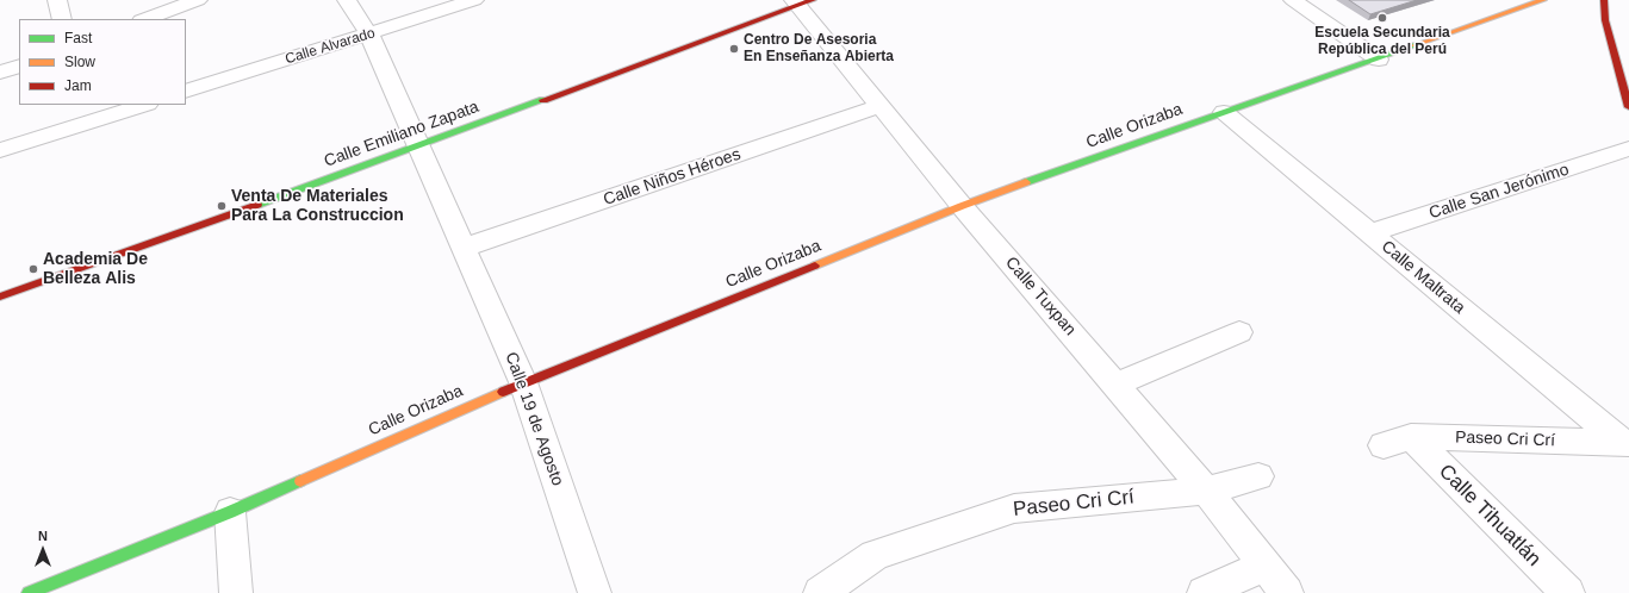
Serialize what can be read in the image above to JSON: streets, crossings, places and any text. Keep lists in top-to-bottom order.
{
  "streets": {
    "street": [
      "Calle Alvarado",
      "Calle Orizaba",
      "Calle Emiliano Zapata",
      "Calle Niños Héroes",
      "Calle San Jerónimo",
      "Calle Maltrata",
      "Calle Tuxpan",
      "Calle 19 de Agosto",
      "Paseo Cri Crí",
      "Calle Tihuatlán"
    ]
  },
  "crossings": [
    ["Calle Orizaba", "Calle Maltrata"],
    ["Calle Orizaba", "Calle Tuxpan"],
    ["Calle Orizaba", "Calle 19 de Agosto"],
    ["Calle Emiliano Zapata", "Calle Tuxpan"],
    ["Calle Emiliano Zapata", "Calle 19 de Agosto"],
    ["Calle Niños Héroes", "Calle Tuxpan"],
    ["Calle Niños Héroes", "Calle 19 de Agosto"],
    ["Calle San Jerónimo", "Calle Maltrata"],
    ["Calle Maltrata", "Paseo Cri Crí"],
    ["Calle Tuxpan", "Paseo Cri Crí"],
    ["Paseo Cri Crí", "Calle Tihuatlán"]
  ],
  "places": [
    "Escuela Secundaria República del Perú",
    "Centro De Asesoria En Enseñanza Abierta",
    "Venta De Materiales Para La Construccion",
    "Academia De Belleza Alis"
  ],
  "legend": ["Fast", "Slow", "Jam"],
  "north": "top"
}
